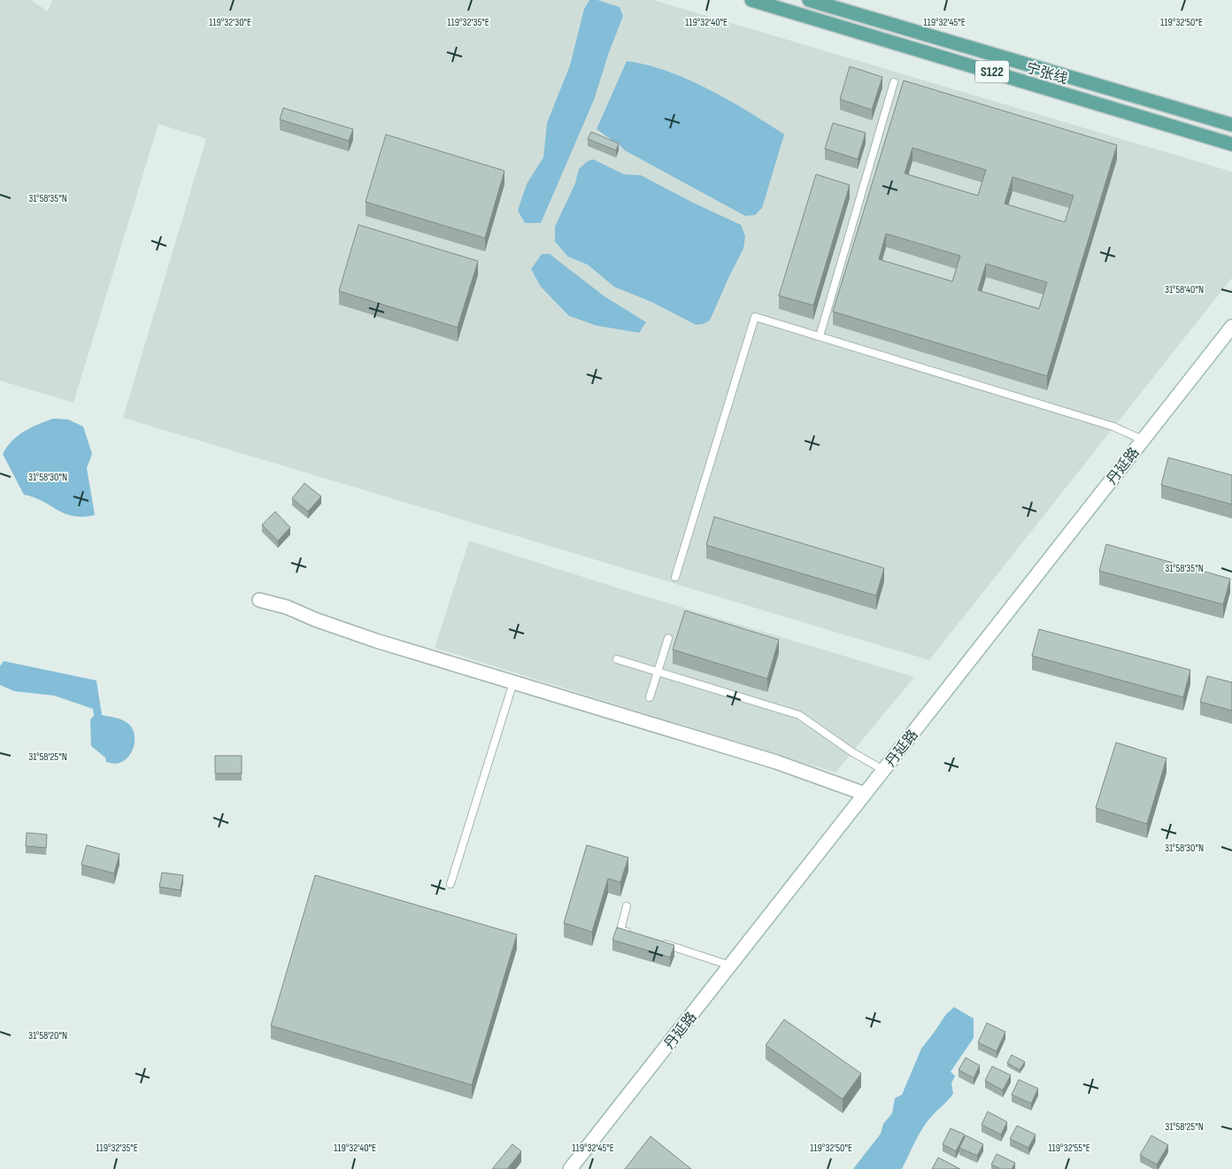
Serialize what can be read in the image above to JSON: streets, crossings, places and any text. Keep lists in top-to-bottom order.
{
  "streets": {
    "main road": ["S122", "宁张线", "丹延路"]
  },
  "coordinates": [
    "119°32'30\"E",
    "119°32'35\"E",
    "119°32'40\"E",
    "119°32'45\"E",
    "119°32'50\"E",
    "31°58'35\"N",
    "31°58'40\"N",
    "31°58'30\"N",
    "31°58'25\"N",
    "31°58'20\"N",
    "119°32'55\"E"
  ]
}
